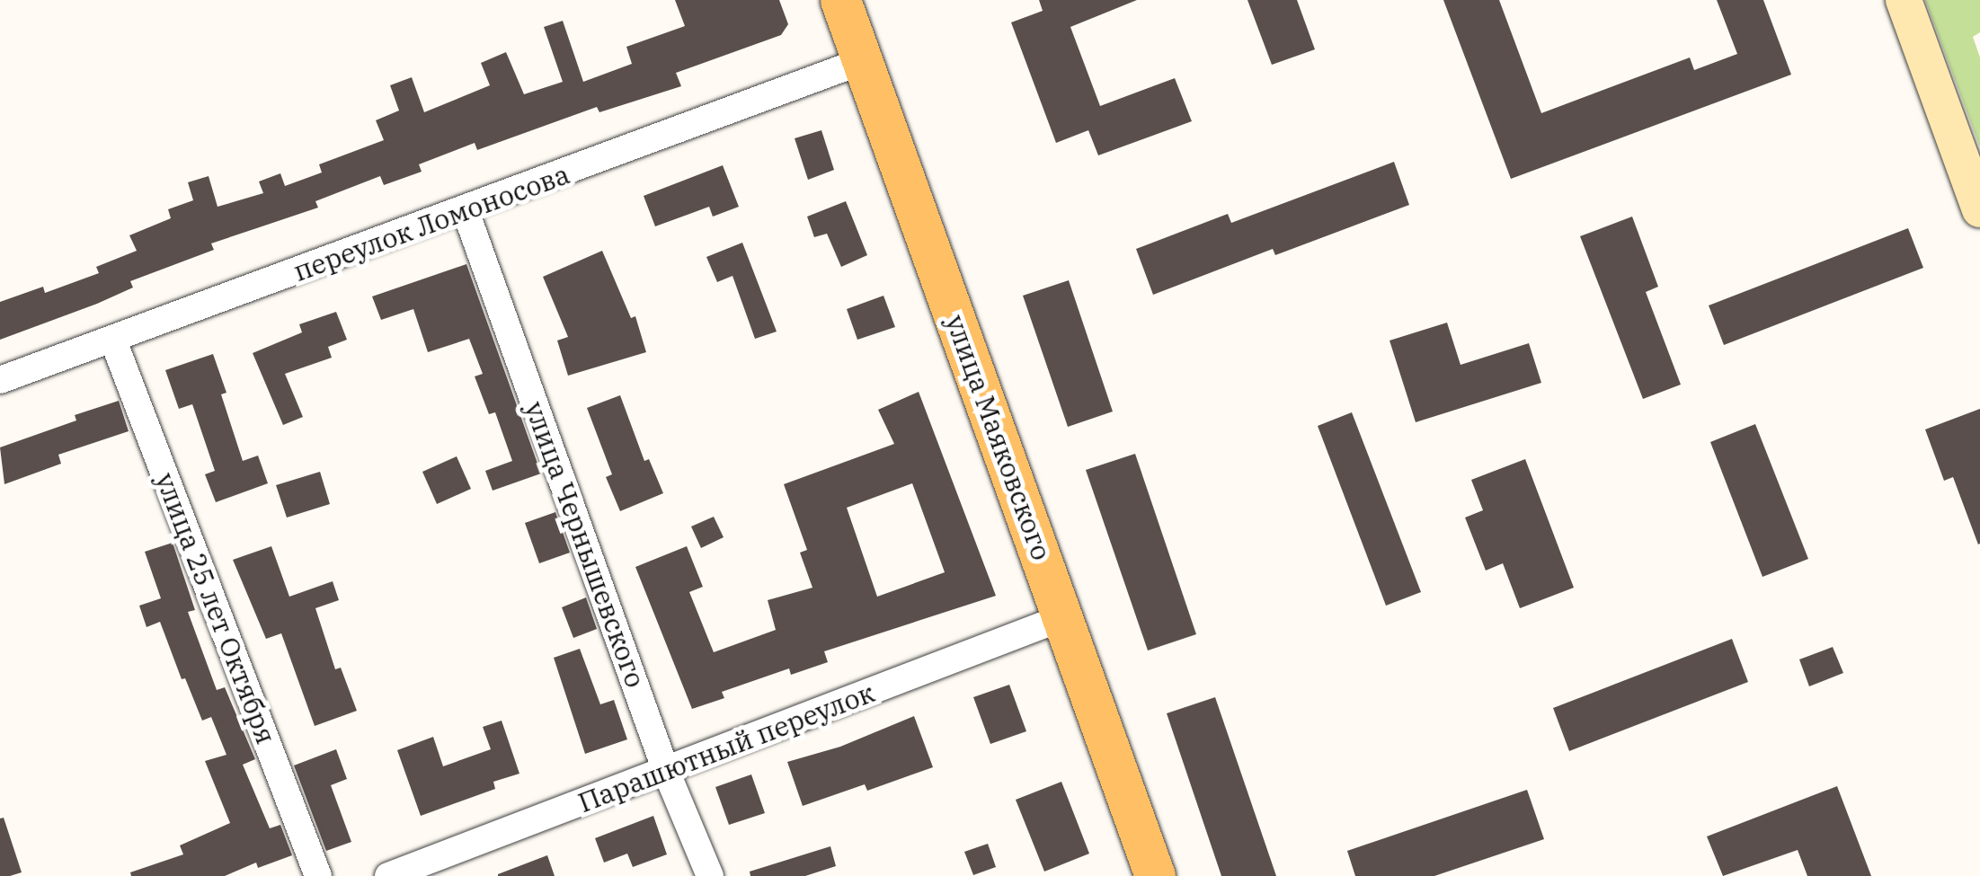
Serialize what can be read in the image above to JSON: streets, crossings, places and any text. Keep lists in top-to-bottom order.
{
  "streets": {
    "main road": ["улица Маяковского"],
    "street": [
      "переулок Ломоносова",
      "улица Чернышевского",
      "улица 25 лет Октября",
      "Парашютный переулок"
    ]
  },
  "crossings": [
    ["переулок Ломоносова", "улица Маяковского"],
    ["переулок Ломоносова", "улица Чернышевского"],
    ["переулок Ломоносова", "улица 25 лет Октября"],
    ["улица Маяковского", "Парашютный переулок"],
    ["улица Чернышевского", "Парашютный переулок"]
  ]
}
